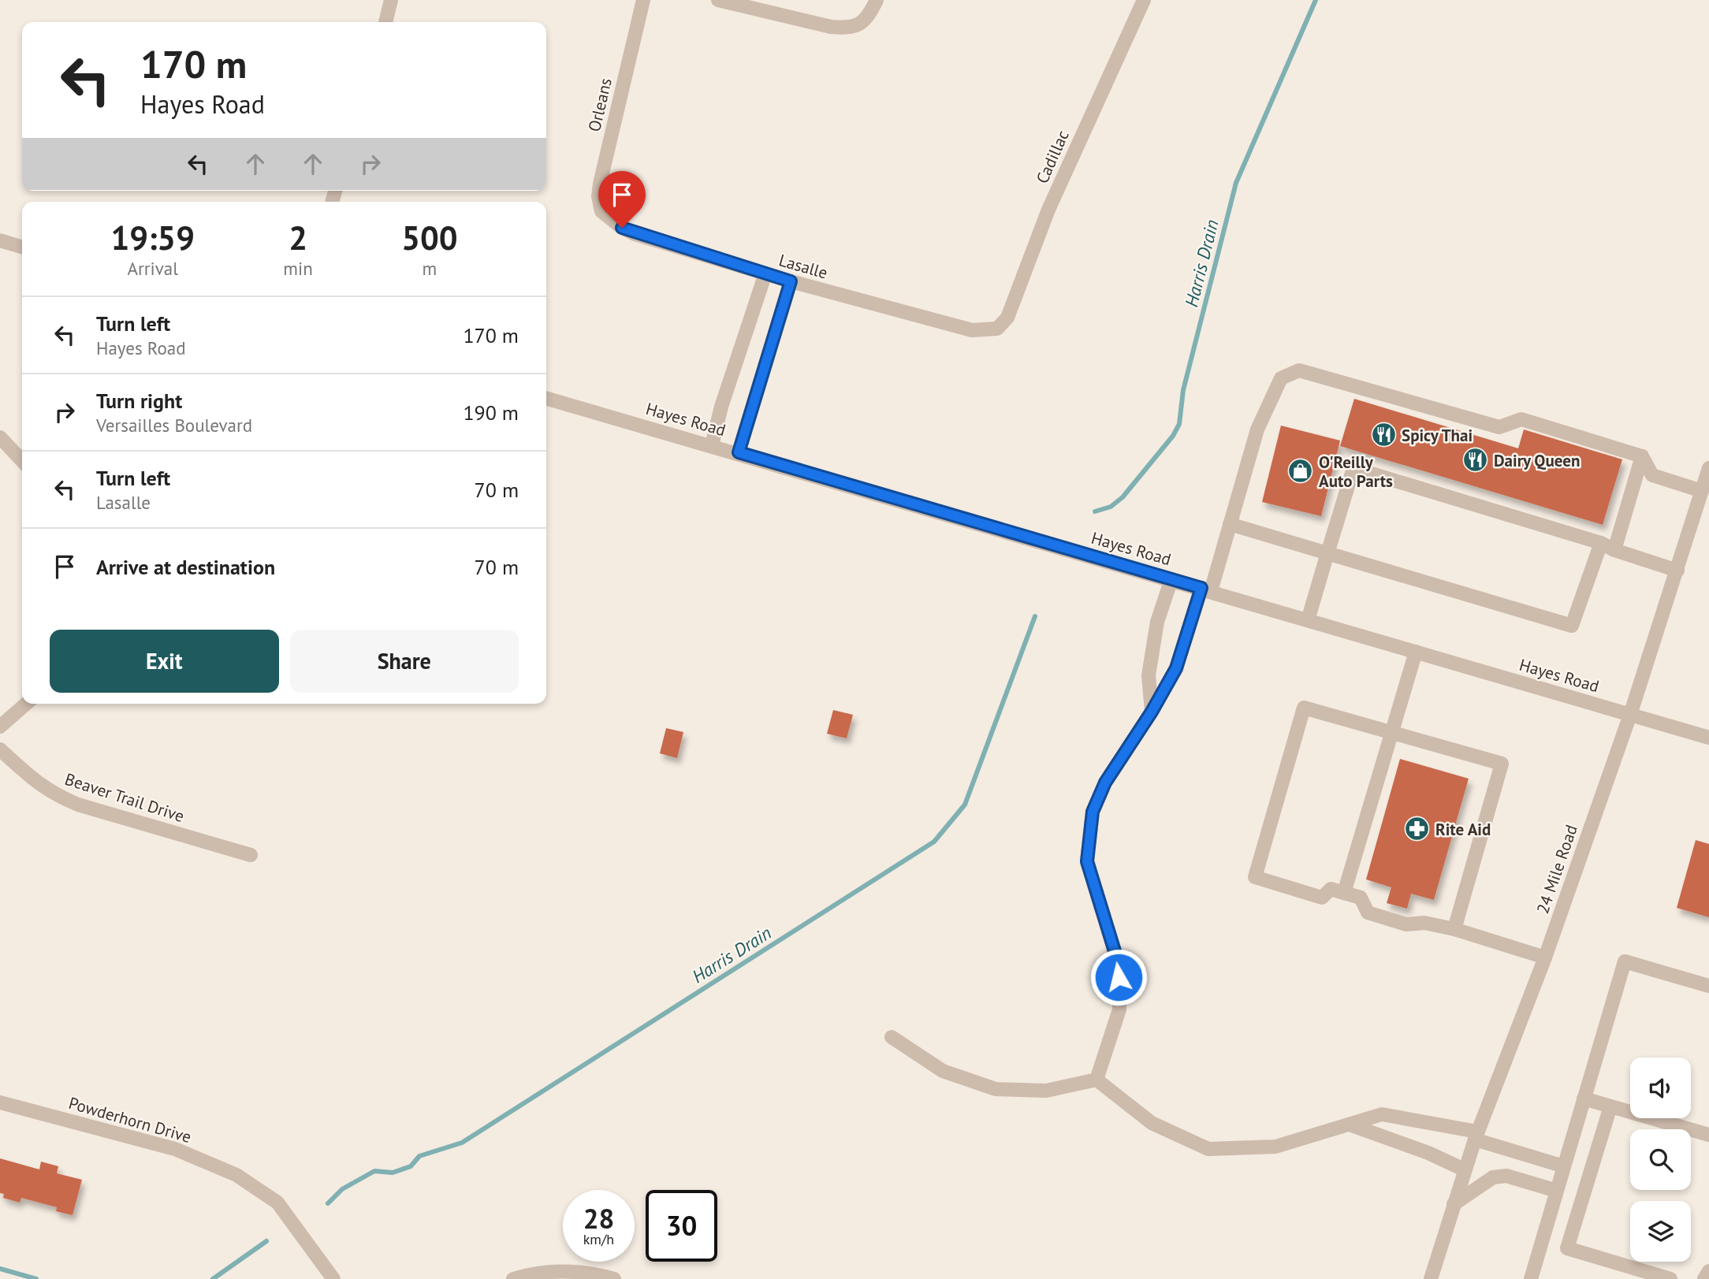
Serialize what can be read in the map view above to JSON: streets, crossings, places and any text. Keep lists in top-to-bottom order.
{
  "streets": {
    "street": [
      "Orleans",
      "Cadillac",
      "Lasalle",
      "Hayes Road",
      "Beaver Trail Drive",
      "24 Mile Road",
      "Powderhorn Drive"
    ]
  },
  "crossings": [
    ["Orleans", "Lasalle"],
    ["Cadillac", "Lasalle"],
    ["Hayes Road", "24 Mile Road"]
  ],
  "water": ["Harris Drain"],
  "places": {
    "restaurant": ["Spicy Thai", "Dairy Queen"],
    "shop": ["O'Reilly Auto Parts"],
    "pharmacy": ["Rite Aid"]
  },
  "page": {
    "turn": ["170 m", "Hayes Road"],
    "eta": [
      "19:59",
      "Arrival",
      "2",
      "min",
      "500",
      "m"
    ],
    "list": [
      {
        "name": "Turn left",
        "note": "Hayes Road",
        "value": "170 m"
      },
      {
        "name": "Turn right",
        "note": "Versailles Boulevard",
        "value": "190 m"
      },
      {
        "name": "Turn left",
        "note": "Lasalle",
        "value": "70 m"
      },
      {
        "name": "Arrive at destination",
        "value": "70 m"
      }
    ],
    "buttons": ["Exit", "Share"],
    "speed": "28 km/h",
    "limit": "30"
  }
}
